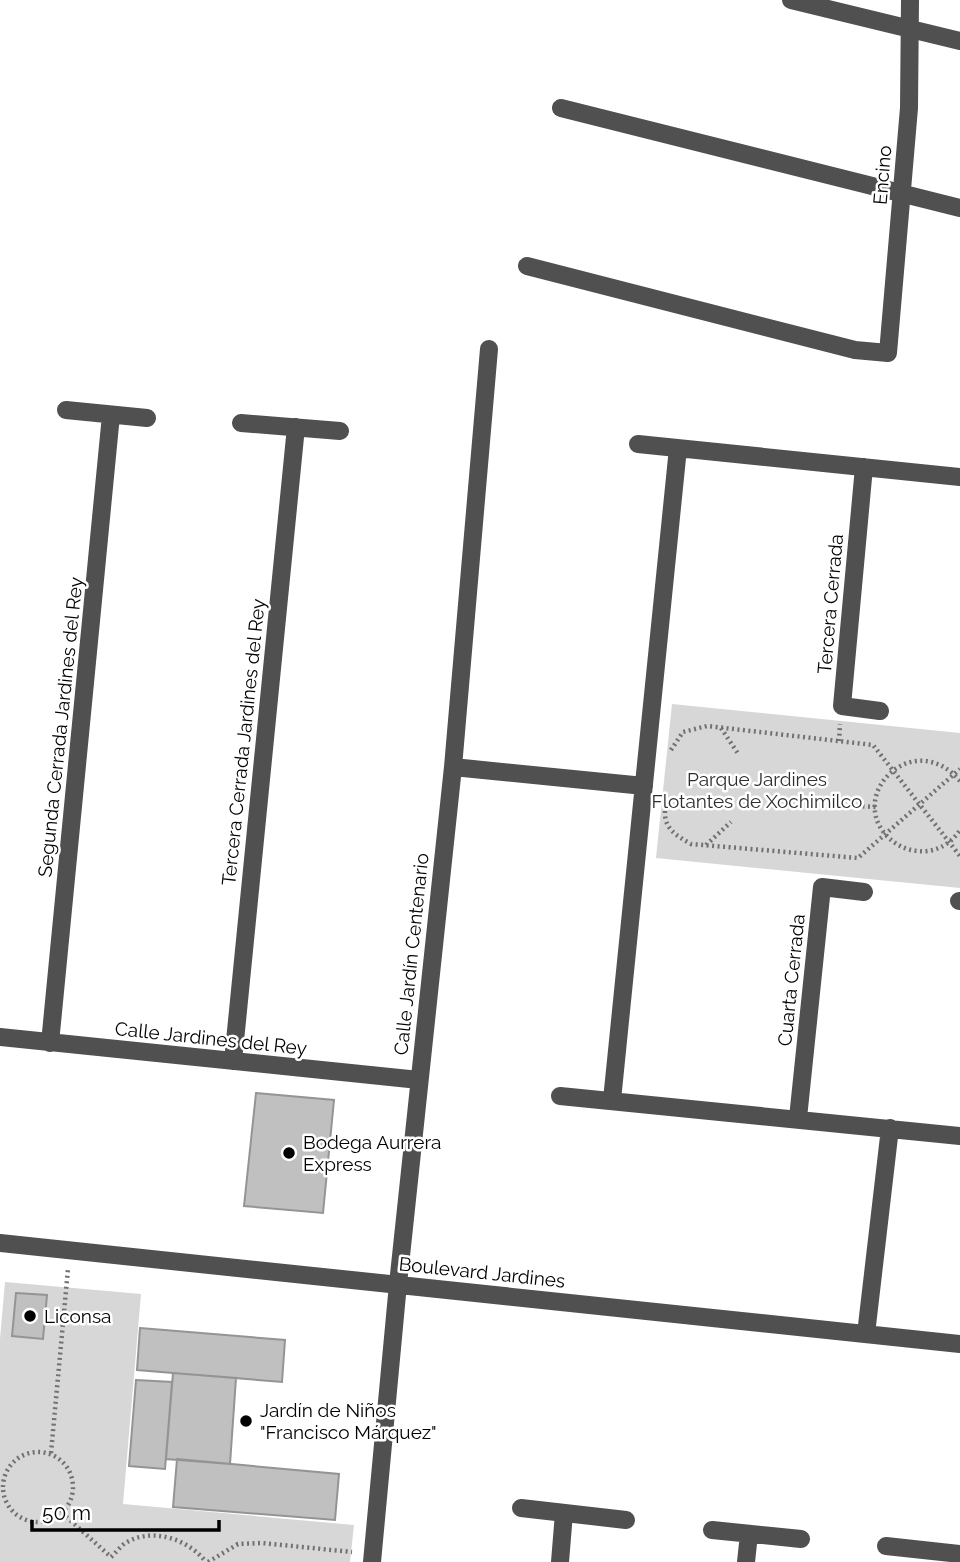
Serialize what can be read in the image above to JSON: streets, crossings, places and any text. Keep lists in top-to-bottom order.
{
  "streets": {
    "street": [
      "Encino",
      "Tercera Cerrada",
      "Segunda Cerrada Jardines del Rey",
      "Tercera Cerrada Jardines del Rey",
      "Calle Jardín Centenario",
      "Cuarta Cerrada",
      "Calle Jardines del Rey",
      "Boulevard Jardines"
    ]
  },
  "crossings": [
    ["Segunda Cerrada Jardines del Rey", "Calle Jardines del Rey"],
    ["Tercera Cerrada Jardines del Rey", "Calle Jardines del Rey"],
    ["Calle Jardín Centenario", "Calle Jardines del Rey"],
    ["Calle Jardín Centenario", "Boulevard Jardines"]
  ],
  "parks": ["Parque Jardines Flotantes de Xochimilco"],
  "places": ["Bodega Aurrera Express", "Liconsa", "Jardín de Niños \"Francisco Márquez\""],
  "scale_bar": "50 m"
}
